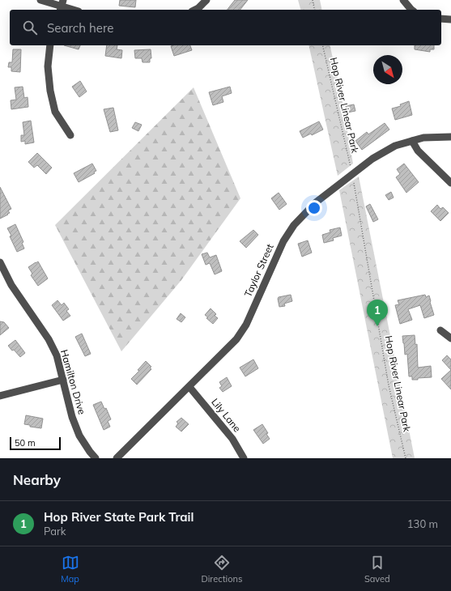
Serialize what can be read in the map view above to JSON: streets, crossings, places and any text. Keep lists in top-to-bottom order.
{
  "streets": {
    "street": ["Taylor Street", "Hamilton Drive", "Lily Lane"],
    "path": ["Hop River Linear Park"]
  },
  "crossings": [
    ["Taylor Street", "Lily Lane"]
  ],
  "scale_bar": "50 m",
  "north": "bottom right",
  "page": {
    "search": "Search here",
    "pins": "1",
    "scale": "50 m",
    "heading": "Nearby",
    "list": [
      {
        "mark": "1",
        "name": "Hop River State Park Trail",
        "note": "Park",
        "value": "130 m"
      }
    ],
    "nav": ["Map", "Directions", "Saved"]
  }
}
